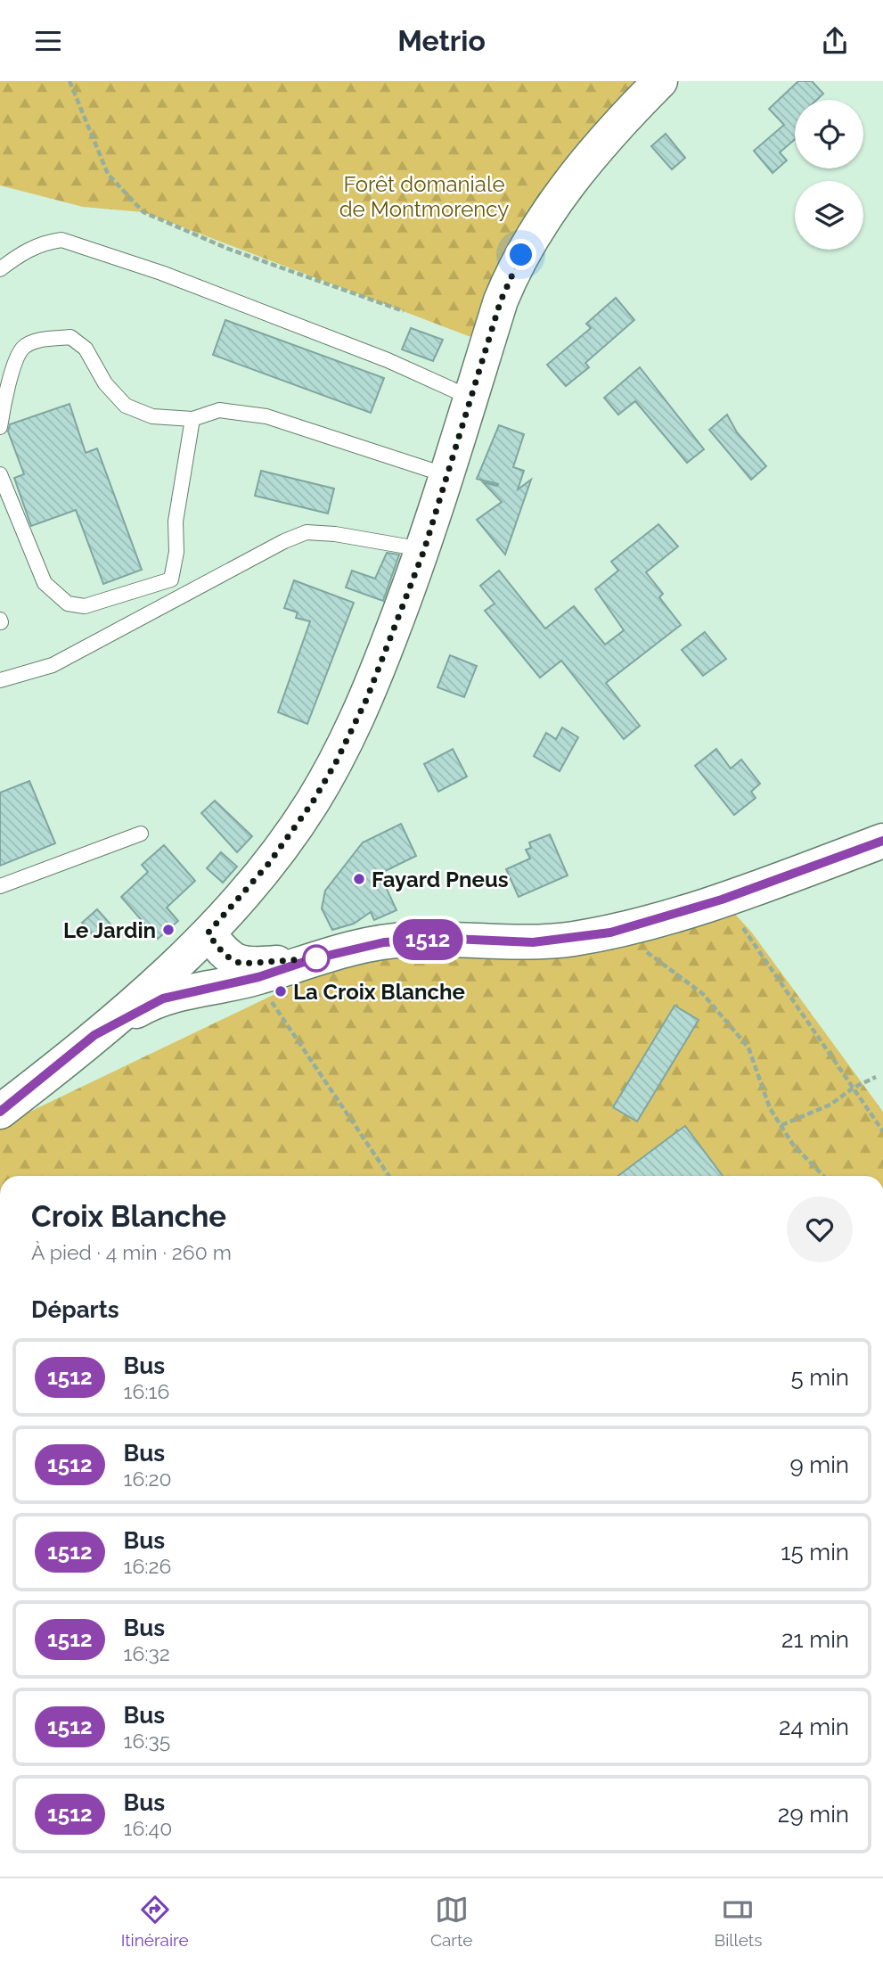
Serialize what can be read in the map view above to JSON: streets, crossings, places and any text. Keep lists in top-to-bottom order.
{
  "parks": ["Forêt domaniale de Montmorency"],
  "places": ["Fayard Pneus", "Le Jardin", "La Croix Blanche"],
  "lines": ["bus line 1512"],
  "page": {
    "header": "Metrio",
    "on_map": "1512",
    "heading": [
      ["Croix Blanche", "À pied · 4 min · 260 m"],
      "Départs"
    ],
    "list": [
      {
        "mark": "1512",
        "name": "Bus",
        "note": "16:16",
        "value": "5 min"
      },
      {
        "mark": "1512",
        "name": "Bus",
        "note": "16:20",
        "value": "9 min"
      },
      {
        "mark": "1512",
        "name": "Bus",
        "note": "16:26",
        "value": "15 min"
      },
      {
        "mark": "1512",
        "name": "Bus",
        "note": "16:32",
        "value": "21 min"
      },
      {
        "mark": "1512",
        "name": "Bus",
        "note": "16:35",
        "value": "24 min"
      },
      {
        "mark": "1512",
        "name": "Bus",
        "note": "16:40",
        "value": "29 min"
      }
    ],
    "tabs": ["Itinéraire", "Carte", "Billets"]
  }
}
